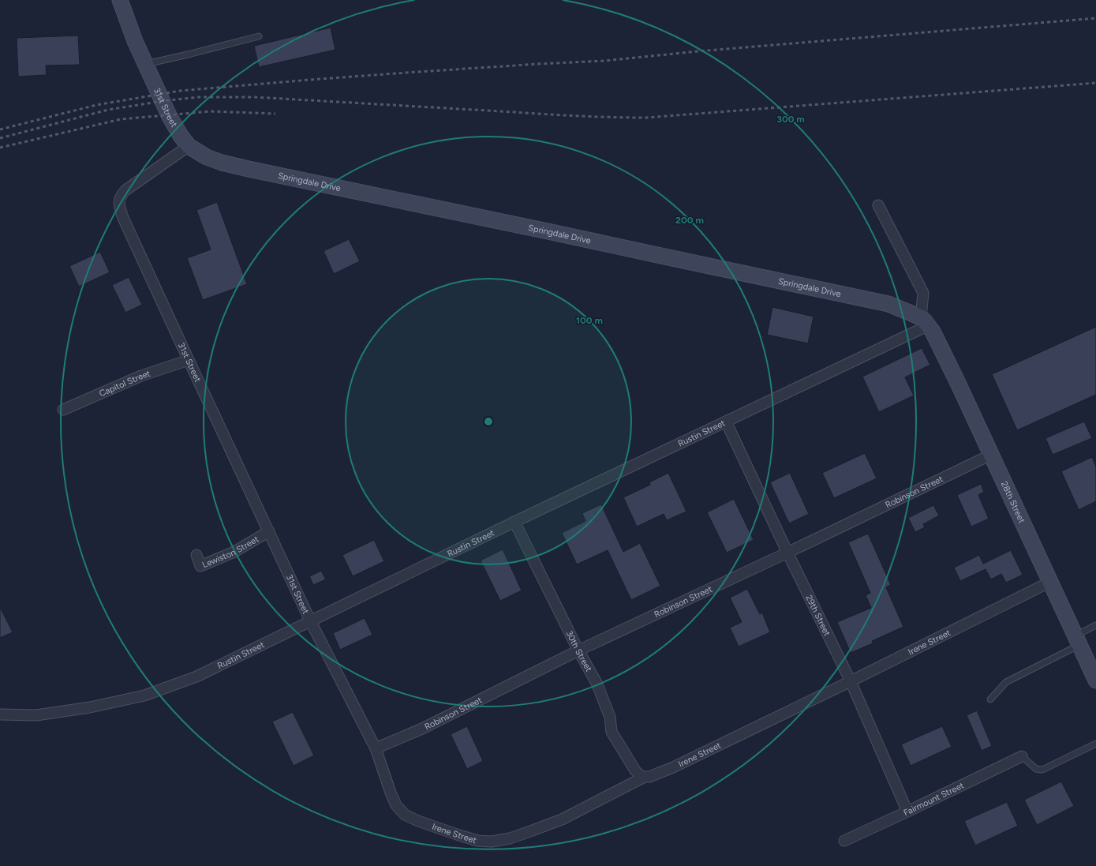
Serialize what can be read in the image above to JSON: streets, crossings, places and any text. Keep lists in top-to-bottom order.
{
  "streets": {
    "street": [
      "31st Street",
      "Springdale Drive",
      "Capitol Street",
      "Rustin Street",
      "Robinson Street",
      "28th Street",
      "Lewiston Street",
      "29th Street",
      "Irene Street",
      "30th Street",
      "Fairmount Street"
    ]
  },
  "crossings": [
    ["31st Street", "Springdale Drive"],
    ["31st Street", "Capitol Street"],
    ["31st Street", "Rustin Street"],
    ["31st Street", "Robinson Street"],
    ["31st Street", "Lewiston Street"],
    ["31st Street", "Irene Street"],
    ["Springdale Drive", "Rustin Street"],
    ["Springdale Drive", "28th Street"],
    ["Rustin Street", "28th Street"],
    ["Rustin Street", "29th Street"],
    ["Rustin Street", "30th Street"],
    ["Robinson Street", "28th Street"],
    ["Robinson Street", "29th Street"],
    ["Robinson Street", "Irene Street"],
    ["Robinson Street", "30th Street"],
    ["28th Street", "Irene Street"],
    ["29th Street", "Irene Street"],
    ["29th Street", "Fairmount Street"],
    ["Irene Street", "30th Street"]
  ],
  "rings": ["300 m", "200 m", "100 m"]
}
